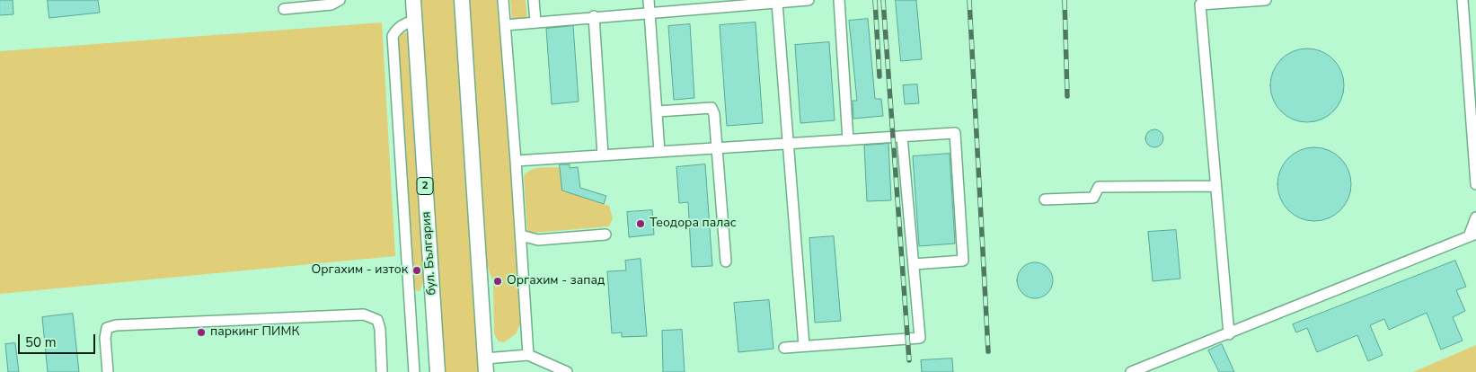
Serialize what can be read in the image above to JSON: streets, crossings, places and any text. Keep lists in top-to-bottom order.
{
  "streets": {
    "highway": ["2", "бул. България"]
  },
  "places": [
    "Теодора палас",
    "Оргахим - изток",
    "Оргахим - запад",
    "паркинг ПИМК"
  ],
  "scale_bar": "50 m"
}
